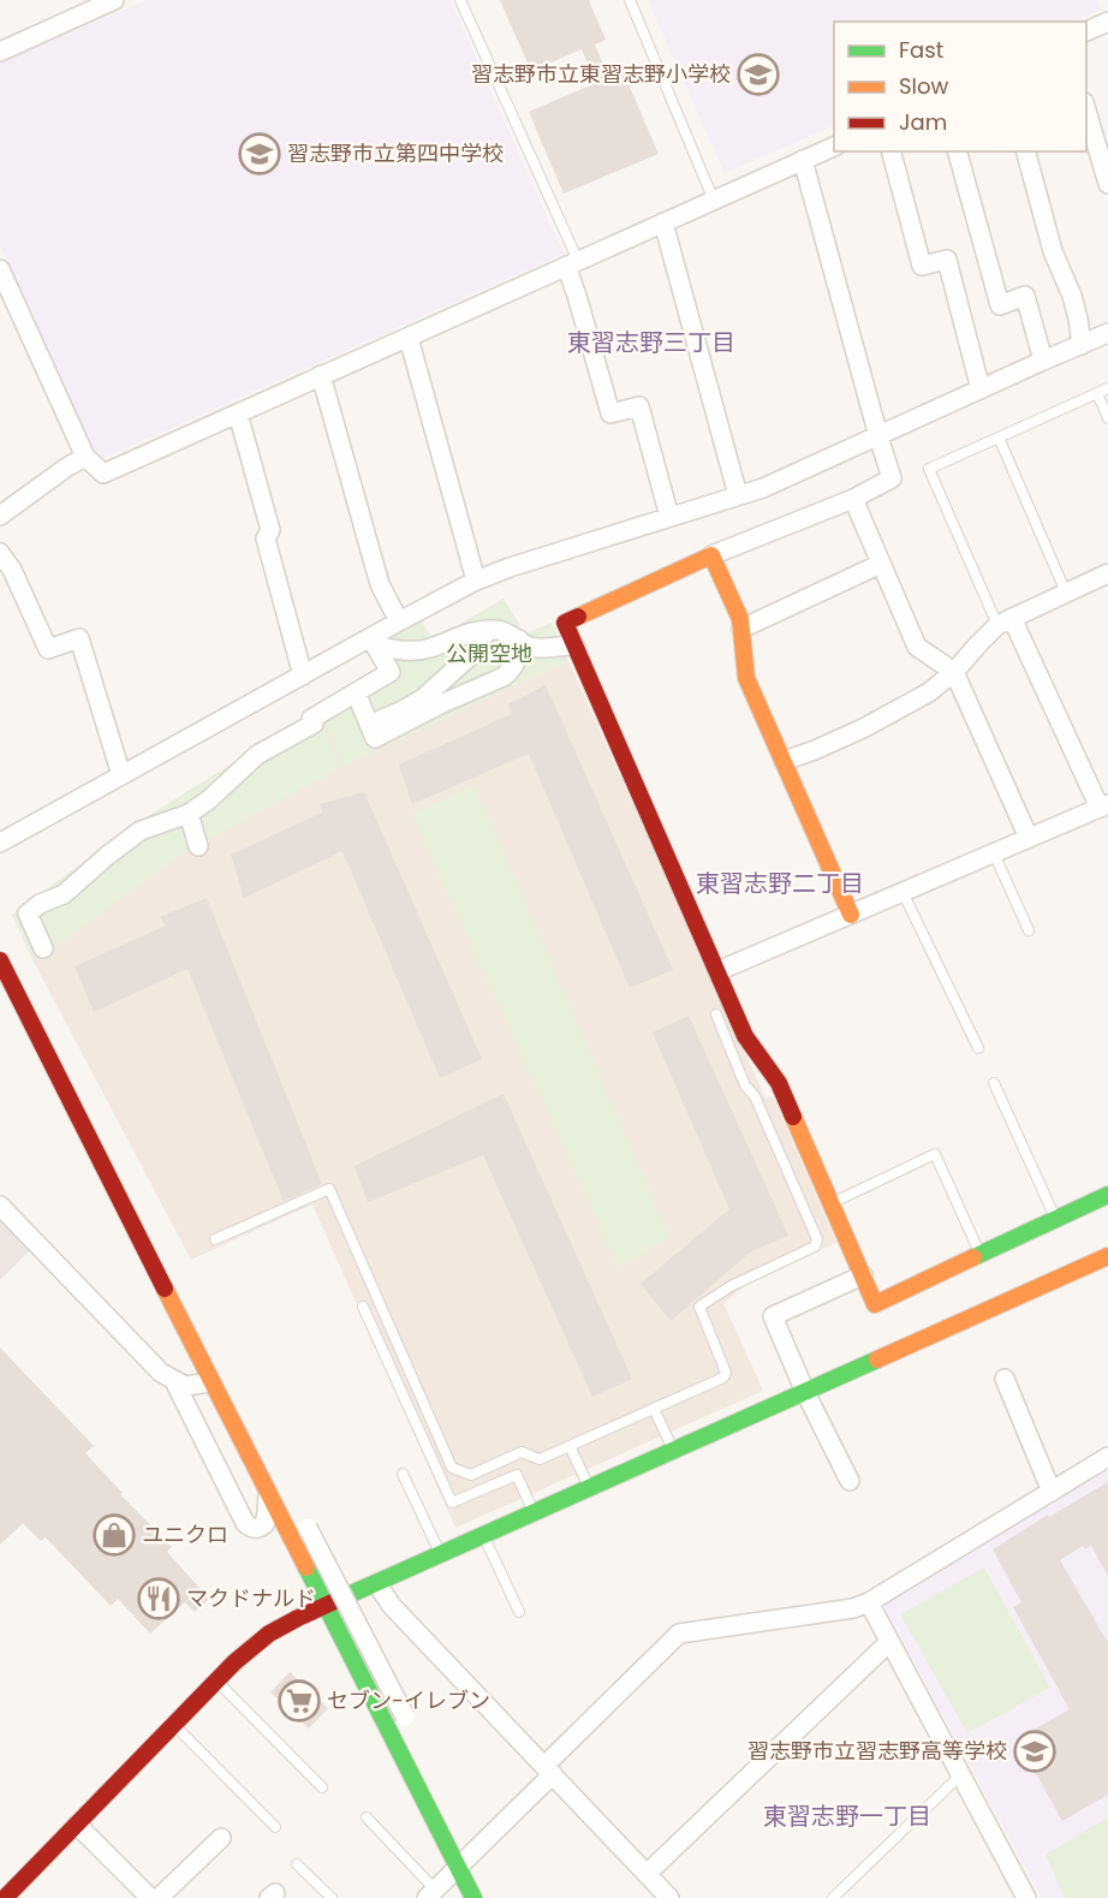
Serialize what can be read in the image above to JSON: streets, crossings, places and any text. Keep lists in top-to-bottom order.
{
  "districts": ["東習志野三丁目", "東習志野二丁目", "東習志野一丁目"],
  "parks": ["公開空地"],
  "places": {
    "school or university": ["習志野市立東習志野小学校", "習志野市立第四中学校", "習志野市立習志野高等学校"],
    "shop": ["ユニクロ"],
    "restaurant": ["マクドナルド"],
    "supermarket": ["セブン-イレブン"]
  },
  "legend": ["Fast", "Slow", "Jam"]
}
